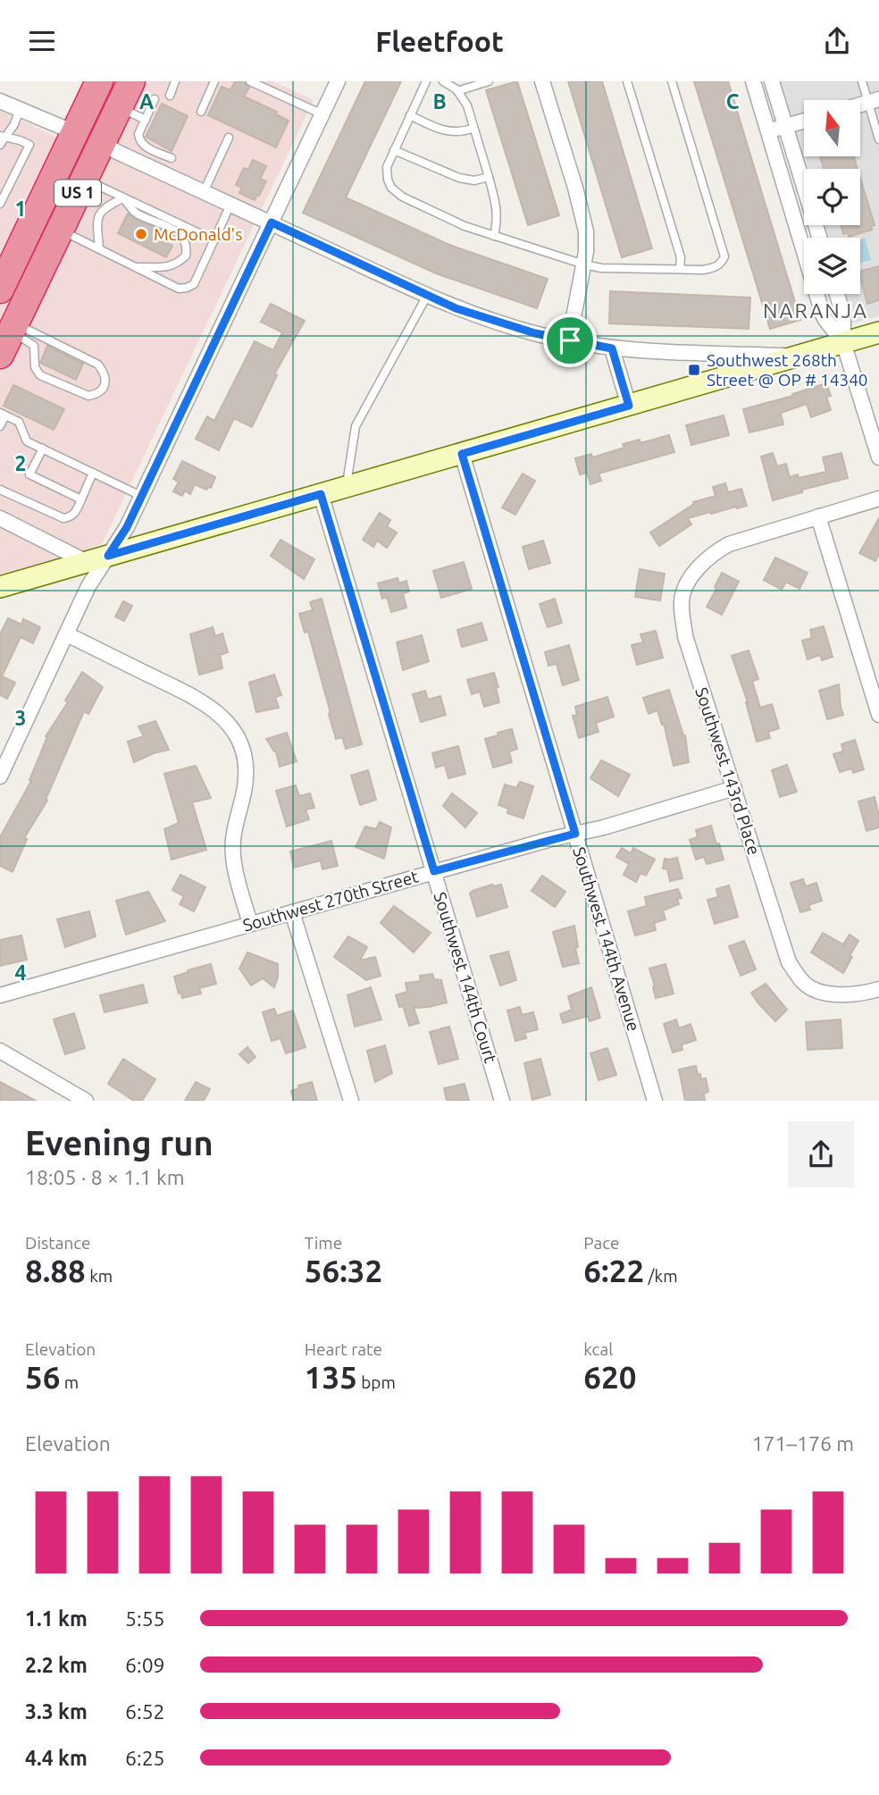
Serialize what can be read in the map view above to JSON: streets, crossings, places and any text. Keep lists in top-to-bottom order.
{
  "streets": {
    "highway": ["US 1"],
    "street": [
      "Southwest 143rd Place",
      "Southwest 270th Street",
      "Southwest 144th Avenue",
      "Southwest 144th Court"
    ]
  },
  "crossings": [
    ["Southwest 143rd Place", "Southwest 270th Street"],
    ["Southwest 270th Street", "Southwest 144th Avenue"],
    ["Southwest 270th Street", "Southwest 144th Court"]
  ],
  "districts": ["NARANJA"],
  "places": {
    "other": ["McDonald's"],
    "transit": ["Southwest 268th Street @ OP # 14340"]
  },
  "north": "top",
  "page": {
    "header": "Fleetfoot",
    "heading": ["Evening run", "18:05 · 8 × 1.1 km"],
    "stats": [
      ["Distance", "8.88 km"],
      ["Time", "56:32"],
      ["Pace", "6:22 /km"],
      ["Elevation", "56 m"],
      ["Heart rate", "135 bpm"],
      ["kcal", "620"]
    ],
    "chart": ["Elevation", "171–176 m"],
    "list": [
      {
        "name": "1.1 km",
        "note": "5:55"
      },
      {
        "name": "2.2 km",
        "note": "6:09"
      },
      {
        "name": "3.3 km",
        "note": "6:52"
      },
      {
        "name": "4.4 km",
        "note": "6:25"
      }
    ]
  },
  "grid": {
    "columns": ["A", "B", "C"],
    "rows": [
      "1",
      "2",
      "3",
      "4"
    ]
  }
}
